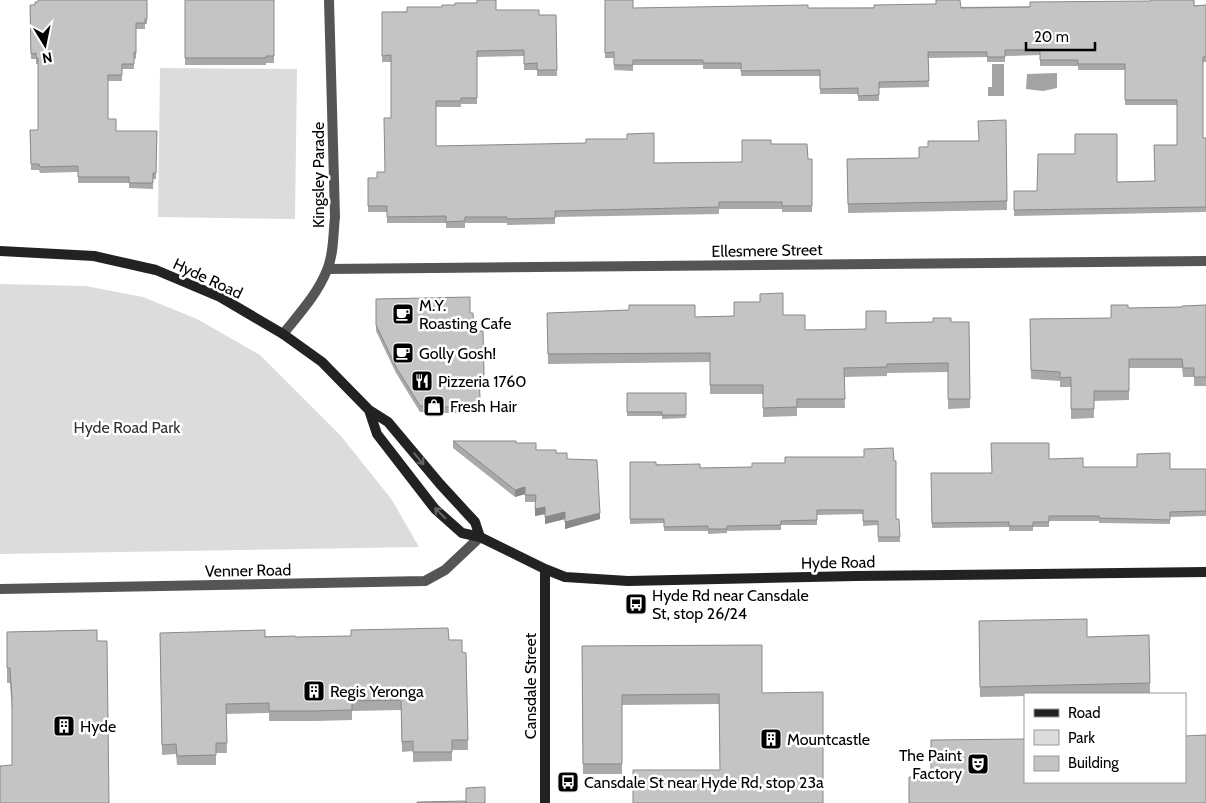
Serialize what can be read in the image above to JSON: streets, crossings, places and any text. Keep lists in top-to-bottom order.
{
  "streets": {
    "street": [
      "Kingsley Parade",
      "Ellesmere Street",
      "Hyde Road",
      "Venner Road",
      "Cansdale Street"
    ]
  },
  "crossings": [
    ["Kingsley Parade", "Ellesmere Street"],
    ["Kingsley Parade", "Hyde Road"],
    ["Hyde Road", "Venner Road"],
    ["Hyde Road", "Cansdale Street"]
  ],
  "parks": ["Hyde Road Park"],
  "places": {
    "cafe": ["M.Y. Roasting Cafe", "Golly Gosh!"],
    "restaurant": ["Pizzeria 1760"],
    "shop": ["Fresh Hair"],
    "bus stop": ["Hyde Rd near Cansdale St, stop 26/24", "Cansdale St near Hyde Rd, stop 23a"],
    "building": ["Regis Yeronga", "Hyde", "Mountcastle"],
    "theatre": ["The Paint Factory"]
  },
  "legend": ["Road", "Park", "Building"],
  "scale_bar": "20 m",
  "north": "bottom"
}
